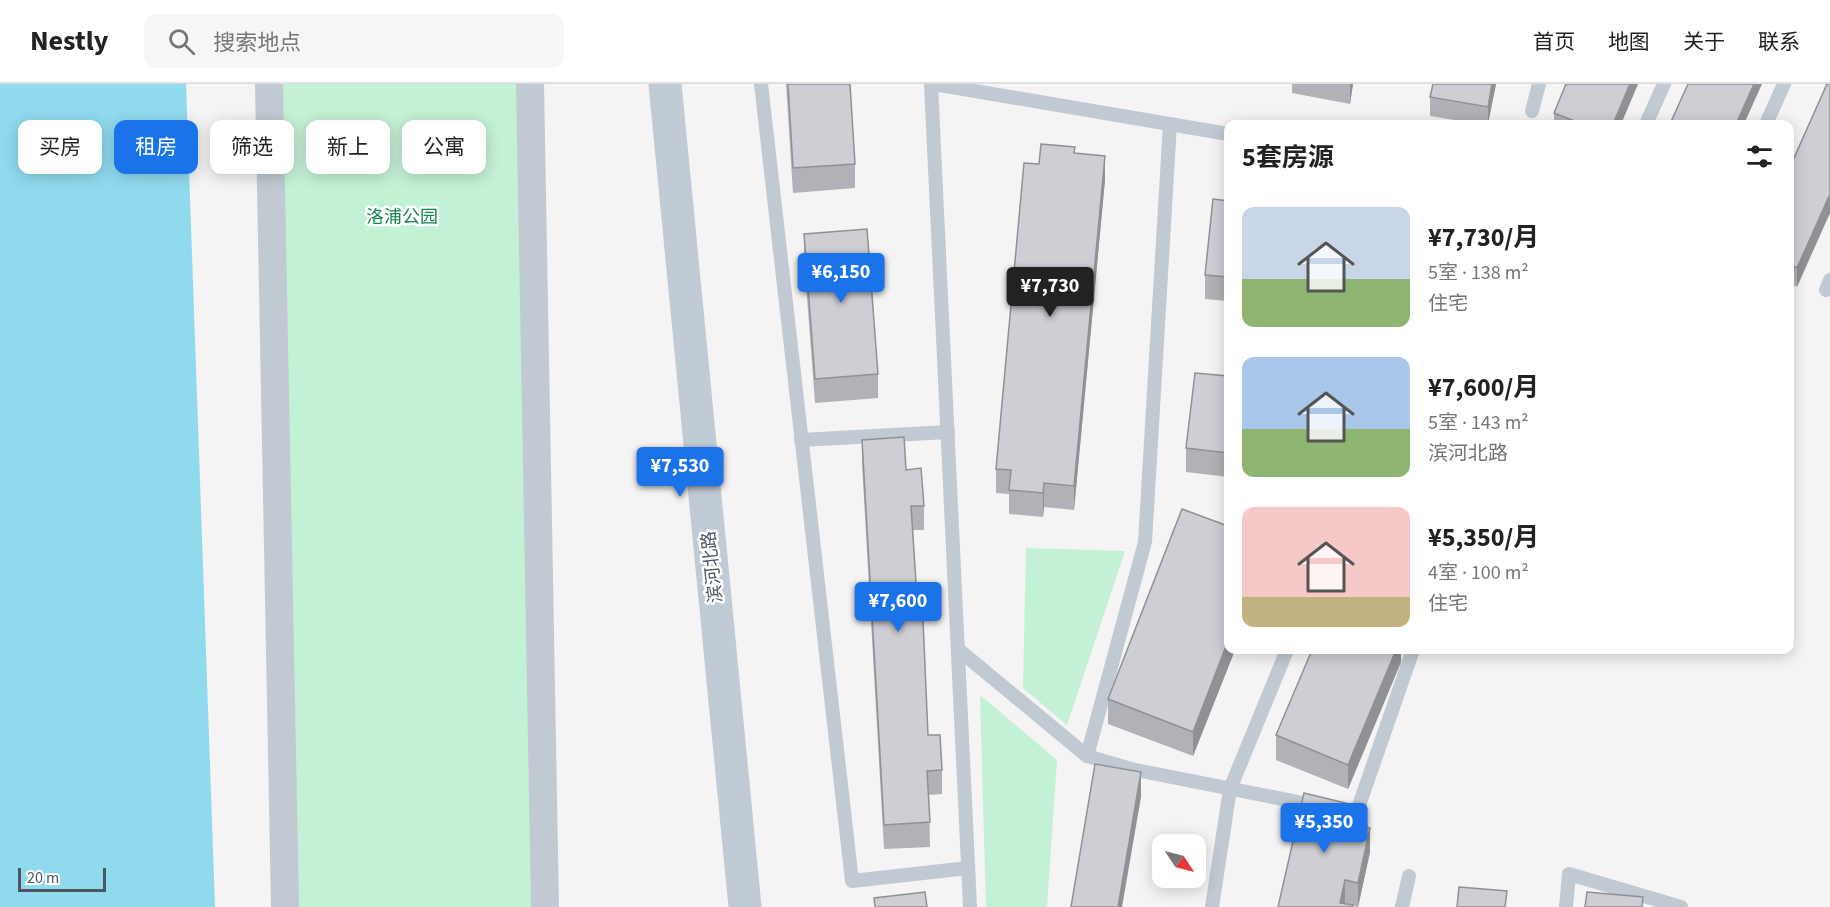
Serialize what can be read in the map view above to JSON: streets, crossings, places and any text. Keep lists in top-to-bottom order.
{
  "streets": {
    "main road": ["滨河北路"]
  },
  "parks": ["洛浦公园"],
  "scale_bar": "20 m",
  "north": "bottom right",
  "page": {
    "header": "Nestly",
    "search": "搜索地点",
    "nav": [
      "首页",
      "地图",
      "关于",
      "联系"
    ],
    "chip": [
      "买房",
      "租房",
      "筛选",
      "新上",
      "公寓"
    ],
    "heading": "5套房源",
    "list": [
      {
        "name": "¥7,730/月",
        "note": "5室 · 138 m² · 住宅"
      },
      {
        "name": "¥7,600/月",
        "note": "5室 · 143 m² · 滨河北路"
      },
      {
        "name": "¥5,350/月",
        "note": "4室 · 100 m² · 住宅"
      }
    ],
    "price": [
      "¥6,150",
      "¥7,730",
      "¥7,530",
      "¥7,600",
      "¥5,350"
    ],
    "scale": "20 m"
  }
}
